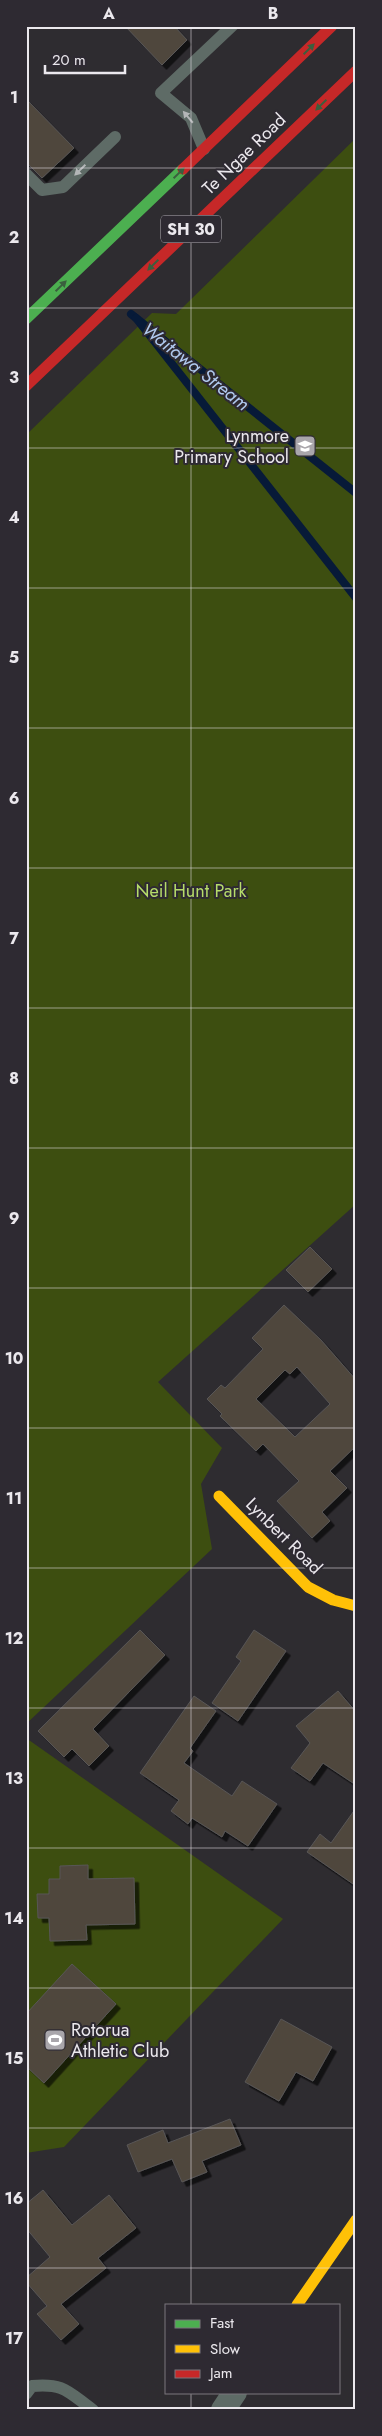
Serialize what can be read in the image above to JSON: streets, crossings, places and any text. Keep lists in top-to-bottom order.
{
  "streets": {
    "main road": ["Te Ngae Road", "SH 30", "Lynbert Road"]
  },
  "water": ["Waitawa Stream"],
  "parks": ["Neil Hunt Park"],
  "places": {
    "school or university": ["Lynmore Primary School"],
    "sports": ["Rotorua Athletic Club"]
  },
  "legend": ["Fast", "Slow", "Jam"],
  "scale_bar": "20 m",
  "grid": {
    "columns": ["A", "B"],
    "rows": [
      "1",
      "2",
      "3",
      "4",
      "5",
      "6",
      "7",
      "8",
      "9",
      "10",
      "11",
      "12",
      "13",
      "14",
      "15",
      "16",
      "17"
    ]
  }
}
